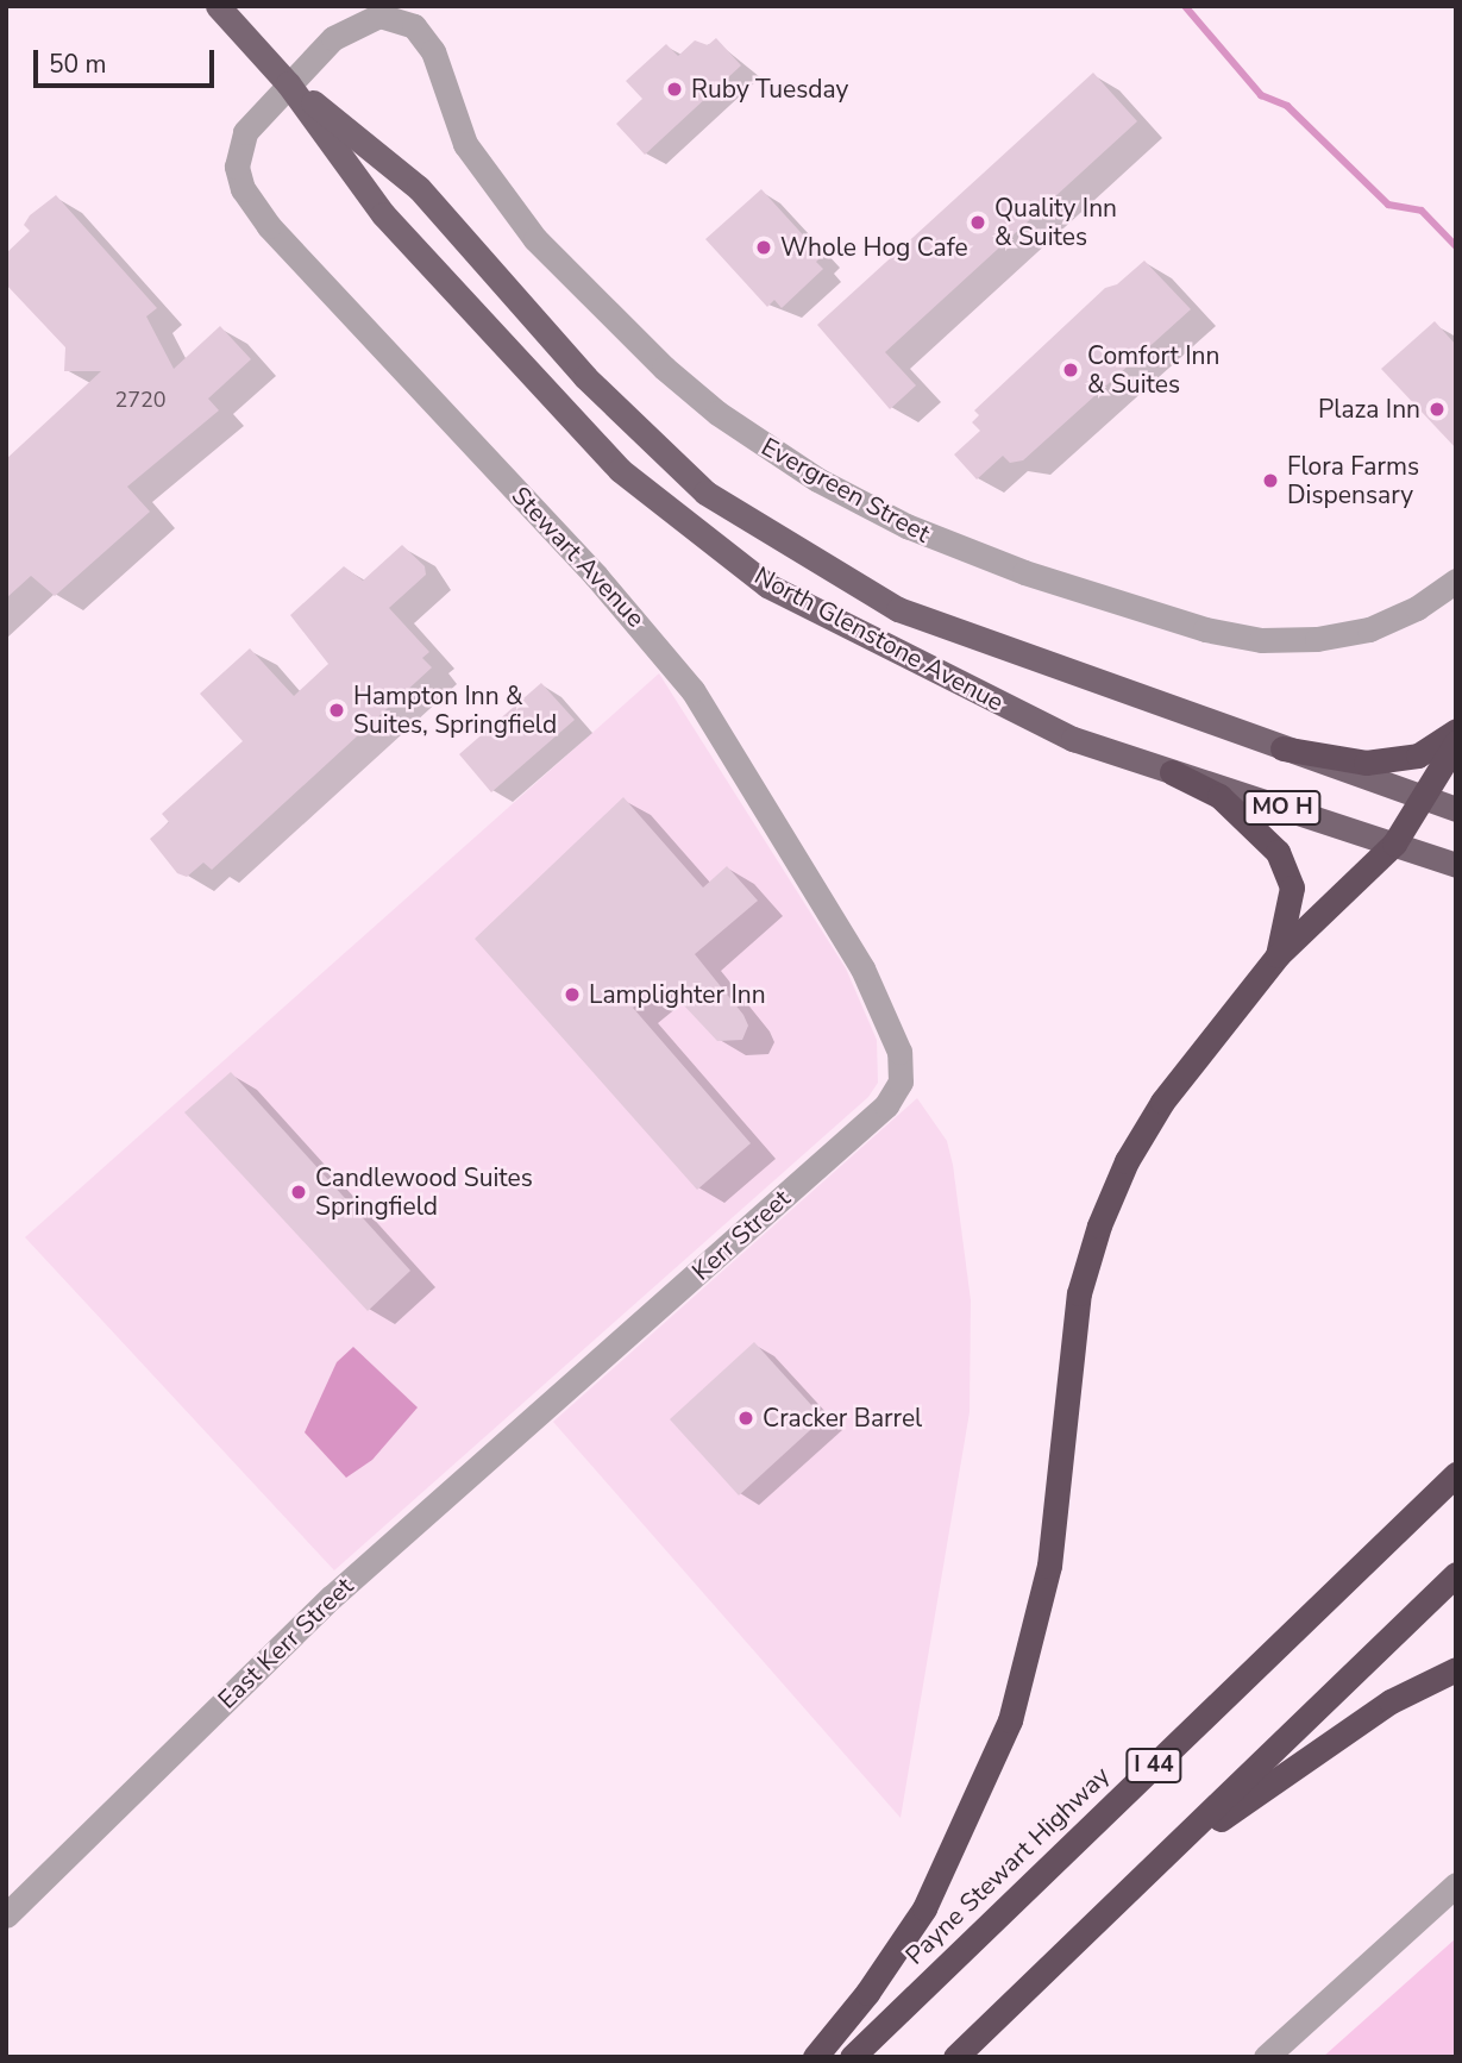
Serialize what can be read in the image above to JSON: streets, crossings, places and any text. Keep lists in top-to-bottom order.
{
  "streets": {
    "highway": ["I 44", "Payne Stewart Highway"],
    "main road": ["North Glenstone Avenue", "MO H"],
    "street": [
      "Evergreen Street",
      "Stewart Avenue",
      "Kerr Street",
      "East Kerr Street"
    ]
  },
  "crossings": [
    ["Evergreen Street", "Stewart Avenue"],
    ["Evergreen Street", "North Glenstone Avenue"],
    ["Stewart Avenue", "North Glenstone Avenue"],
    ["Stewart Avenue", "Kerr Street"],
    ["Kerr Street", "East Kerr Street"]
  ],
  "places": [
    "Ruby Tuesday",
    "Quality Inn & Suites",
    "Whole Hog Cafe",
    "Comfort Inn & Suites",
    "Plaza Inn",
    "Flora Farms Dispensary",
    "Hampton Inn & Suites, Springfield",
    "Lamplighter Inn",
    "Candlewood Suites Springfield",
    "Cracker Barrel"
  ],
  "house_numbers": ["2720"],
  "scale_bar": "50 m"
}
